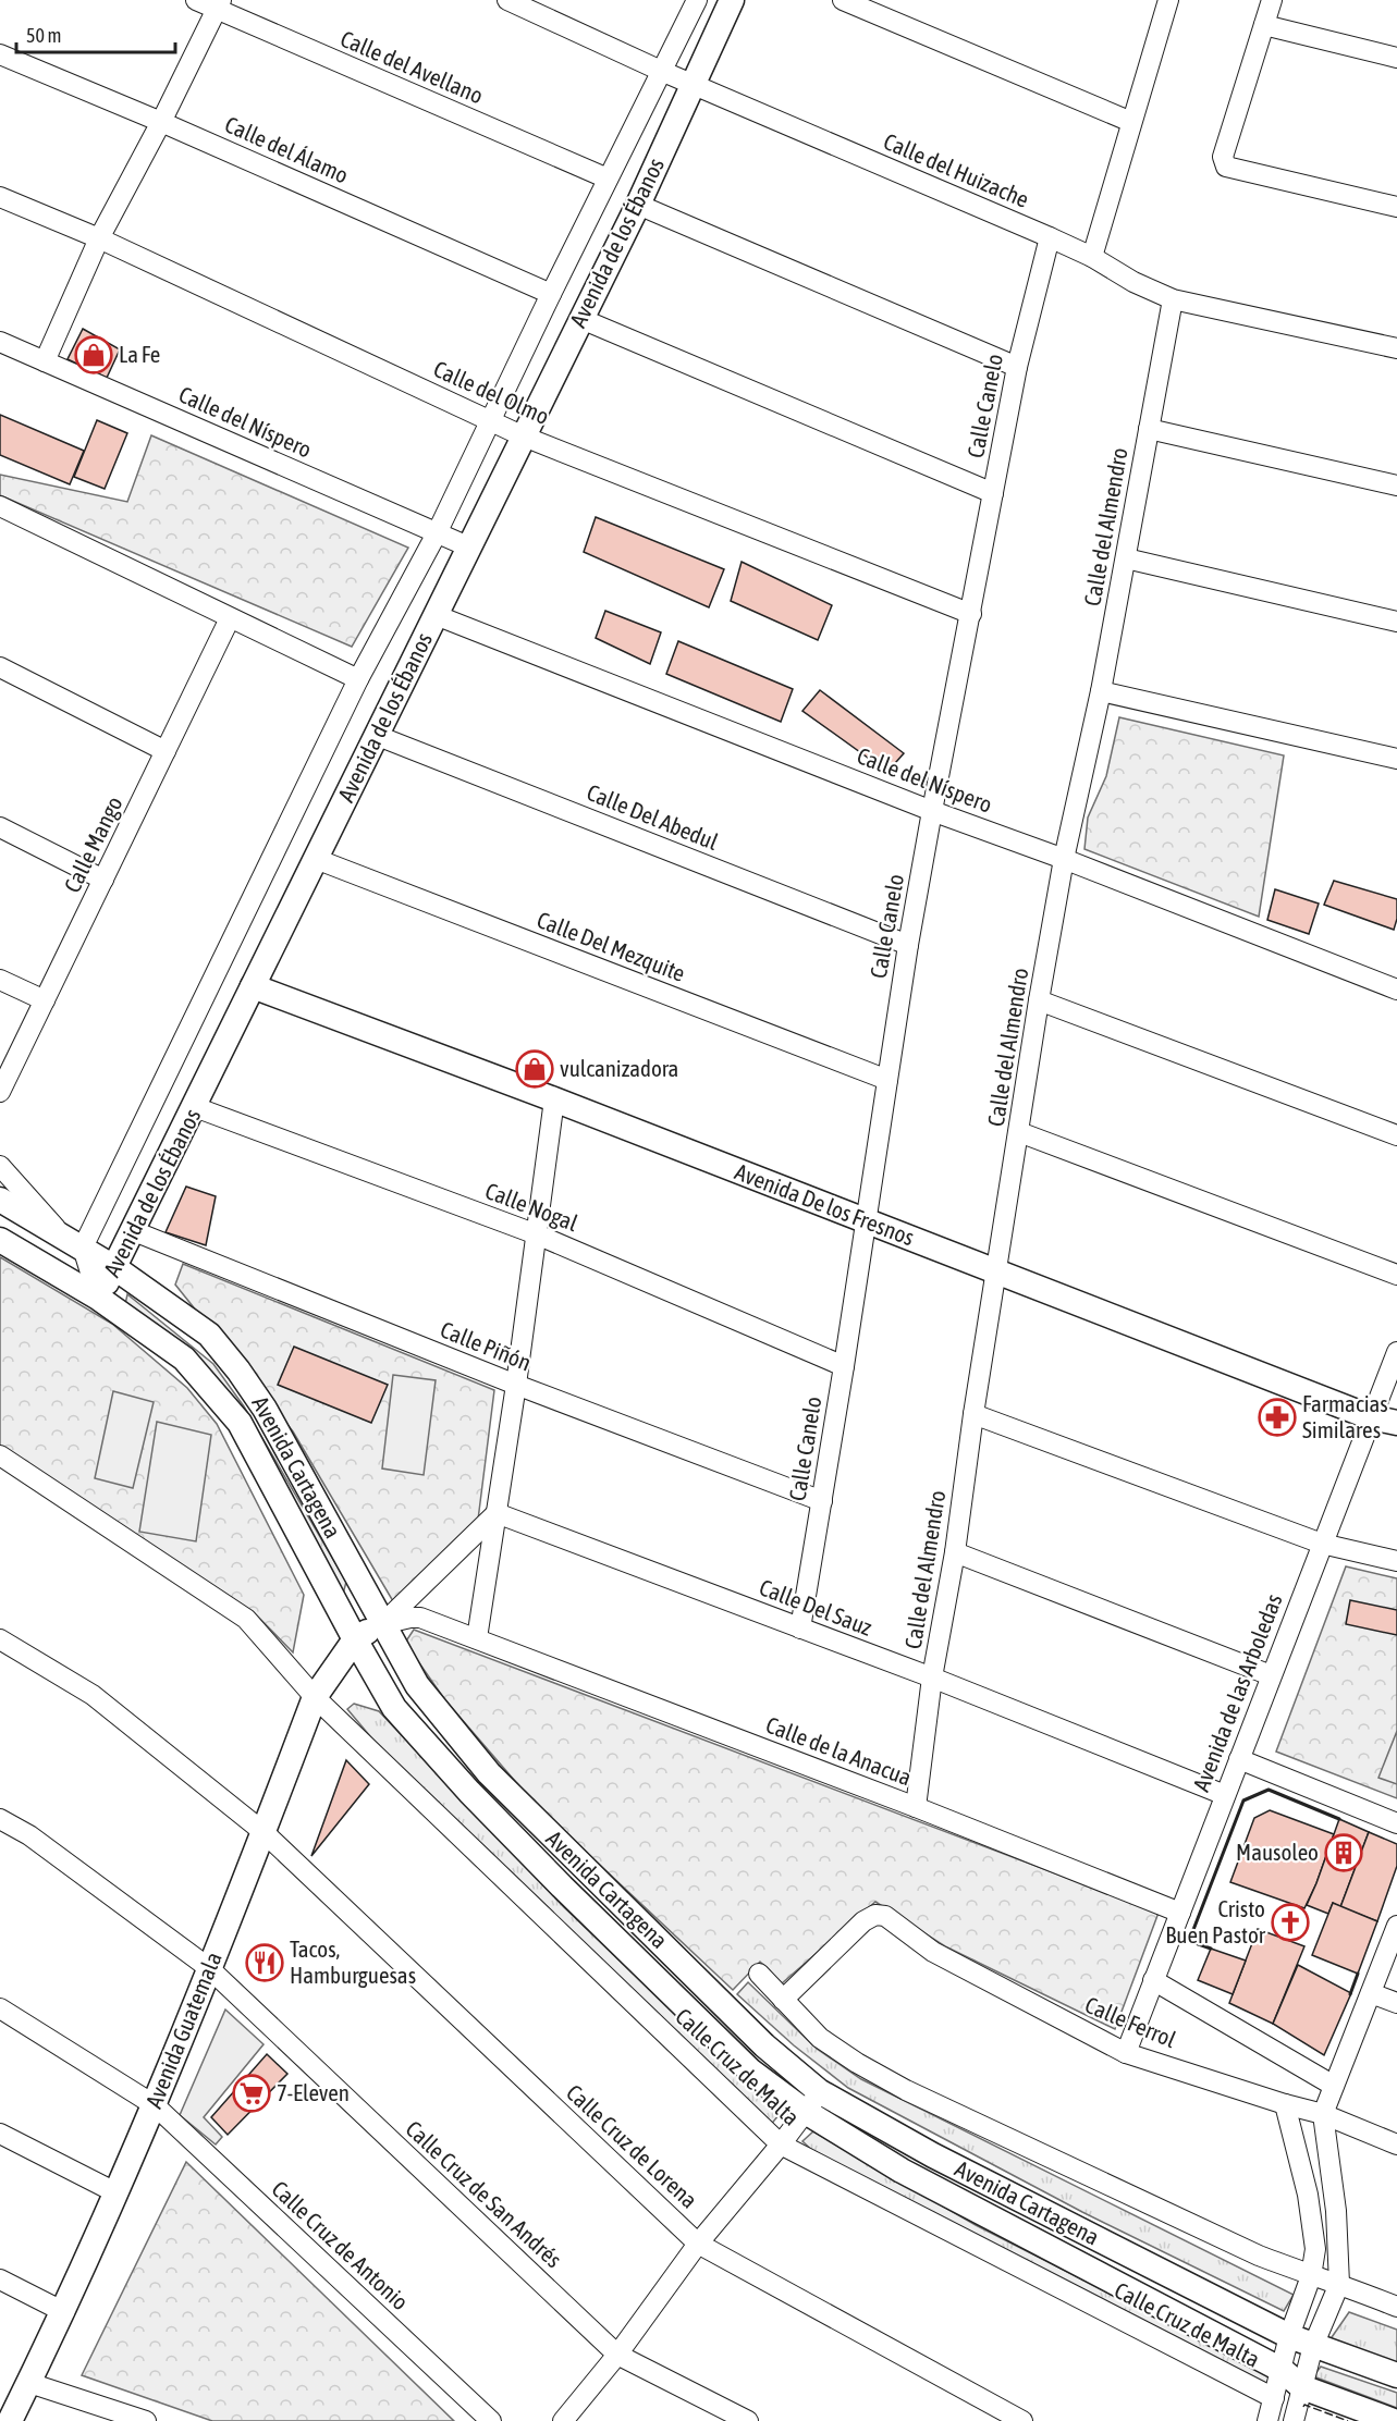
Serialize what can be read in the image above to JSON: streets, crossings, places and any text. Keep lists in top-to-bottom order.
{
  "streets": {
    "street": [
      "Calle del Avellano",
      "Calle del Álamo",
      "Calle del Huizache",
      "Avenida de los Ébanos",
      "Calle del Olmo",
      "Calle Canelo",
      "Calle del Níspero",
      "Calle del Almendro",
      "Calle Del Abedul",
      "Calle Mango",
      "Calle Del Mezquite",
      "Avenida De los Fresnos",
      "Calle Nogal",
      "Calle Piñón",
      "Avenida Cartagena",
      "Calle Del Sauz",
      "Avenida de las Arboledas",
      "Calle de la Anacua",
      "Calle Ferrol",
      "Avenida Guatemala",
      "Calle Cruz de Malta",
      "Calle Cruz de Lorena",
      "Calle Cruz de San Andrés",
      "Calle Cruz de Antonio"
    ]
  },
  "crossings": [
    ["Calle del Avellano", "Avenida de los Ébanos"],
    ["Calle del Álamo", "Avenida de los Ébanos"],
    ["Calle del Huizache", "Avenida de los Ébanos"],
    ["Calle del Huizache", "Calle Canelo"],
    ["Calle del Huizache", "Calle del Almendro"],
    ["Avenida de los Ébanos", "Calle del Olmo"],
    ["Avenida de los Ébanos", "Calle del Níspero"],
    ["Avenida de los Ébanos", "Calle Del Abedul"],
    ["Avenida de los Ébanos", "Calle Del Mezquite"],
    ["Avenida de los Ébanos", "Avenida De los Fresnos"],
    ["Avenida de los Ébanos", "Calle Nogal"],
    ["Avenida de los Ébanos", "Calle Piñón"],
    ["Avenida de los Ébanos", "Avenida Cartagena"],
    ["Calle del Olmo", "Calle Canelo"],
    ["Calle Canelo", "Calle del Níspero"],
    ["Calle Canelo", "Calle Del Abedul"],
    ["Calle Canelo", "Calle Del Mezquite"],
    ["Calle Canelo", "Avenida De los Fresnos"],
    ["Calle Canelo", "Calle Nogal"],
    ["Calle Canelo", "Calle Piñón"],
    ["Calle Canelo", "Calle Del Sauz"],
    ["Calle del Níspero", "Calle del Almendro"],
    ["Calle del Almendro", "Avenida De los Fresnos"],
    ["Calle del Almendro", "Calle Del Sauz"],
    ["Calle del Almendro", "Calle de la Anacua"],
    ["Avenida De los Fresnos", "Avenida de las Arboledas"],
    ["Avenida Cartagena", "Calle de la Anacua"],
    ["Avenida Cartagena", "Avenida Guatemala"],
    ["Calle Del Sauz", "Avenida de las Arboledas"],
    ["Avenida de las Arboledas", "Calle de la Anacua"],
    ["Avenida de las Arboledas", "Calle Ferrol"],
    ["Avenida Guatemala", "Calle Cruz de Malta"],
    ["Avenida Guatemala", "Calle Cruz de Lorena"],
    ["Avenida Guatemala", "Calle Cruz de San Andrés"],
    ["Avenida Guatemala", "Calle Cruz de Antonio"]
  ],
  "places": {
    "shop": ["La Fe", "vulcanizadora"],
    "pharmacy": ["Farmacias Similares"],
    "building": ["Mausoleo"],
    "church": ["Cristo Buen Pastor"],
    "restaurant": ["Tacos, Hamburguesas"],
    "supermarket": ["7-Eleven"]
  },
  "scale_bar": "50 m"
}
